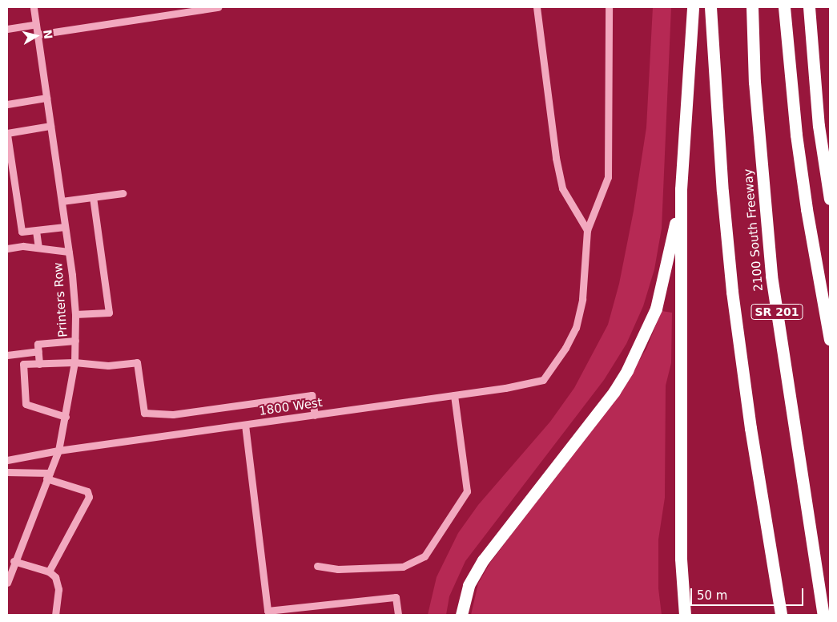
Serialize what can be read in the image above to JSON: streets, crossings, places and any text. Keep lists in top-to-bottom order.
{
  "streets": {
    "highway": ["2100 South Freeway", "SR 201"],
    "street": ["Printers Row", "1800 West"]
  },
  "crossings": [
    ["Printers Row", "1800 West"]
  ],
  "scale_bar": "50 m",
  "north": "right"
}
